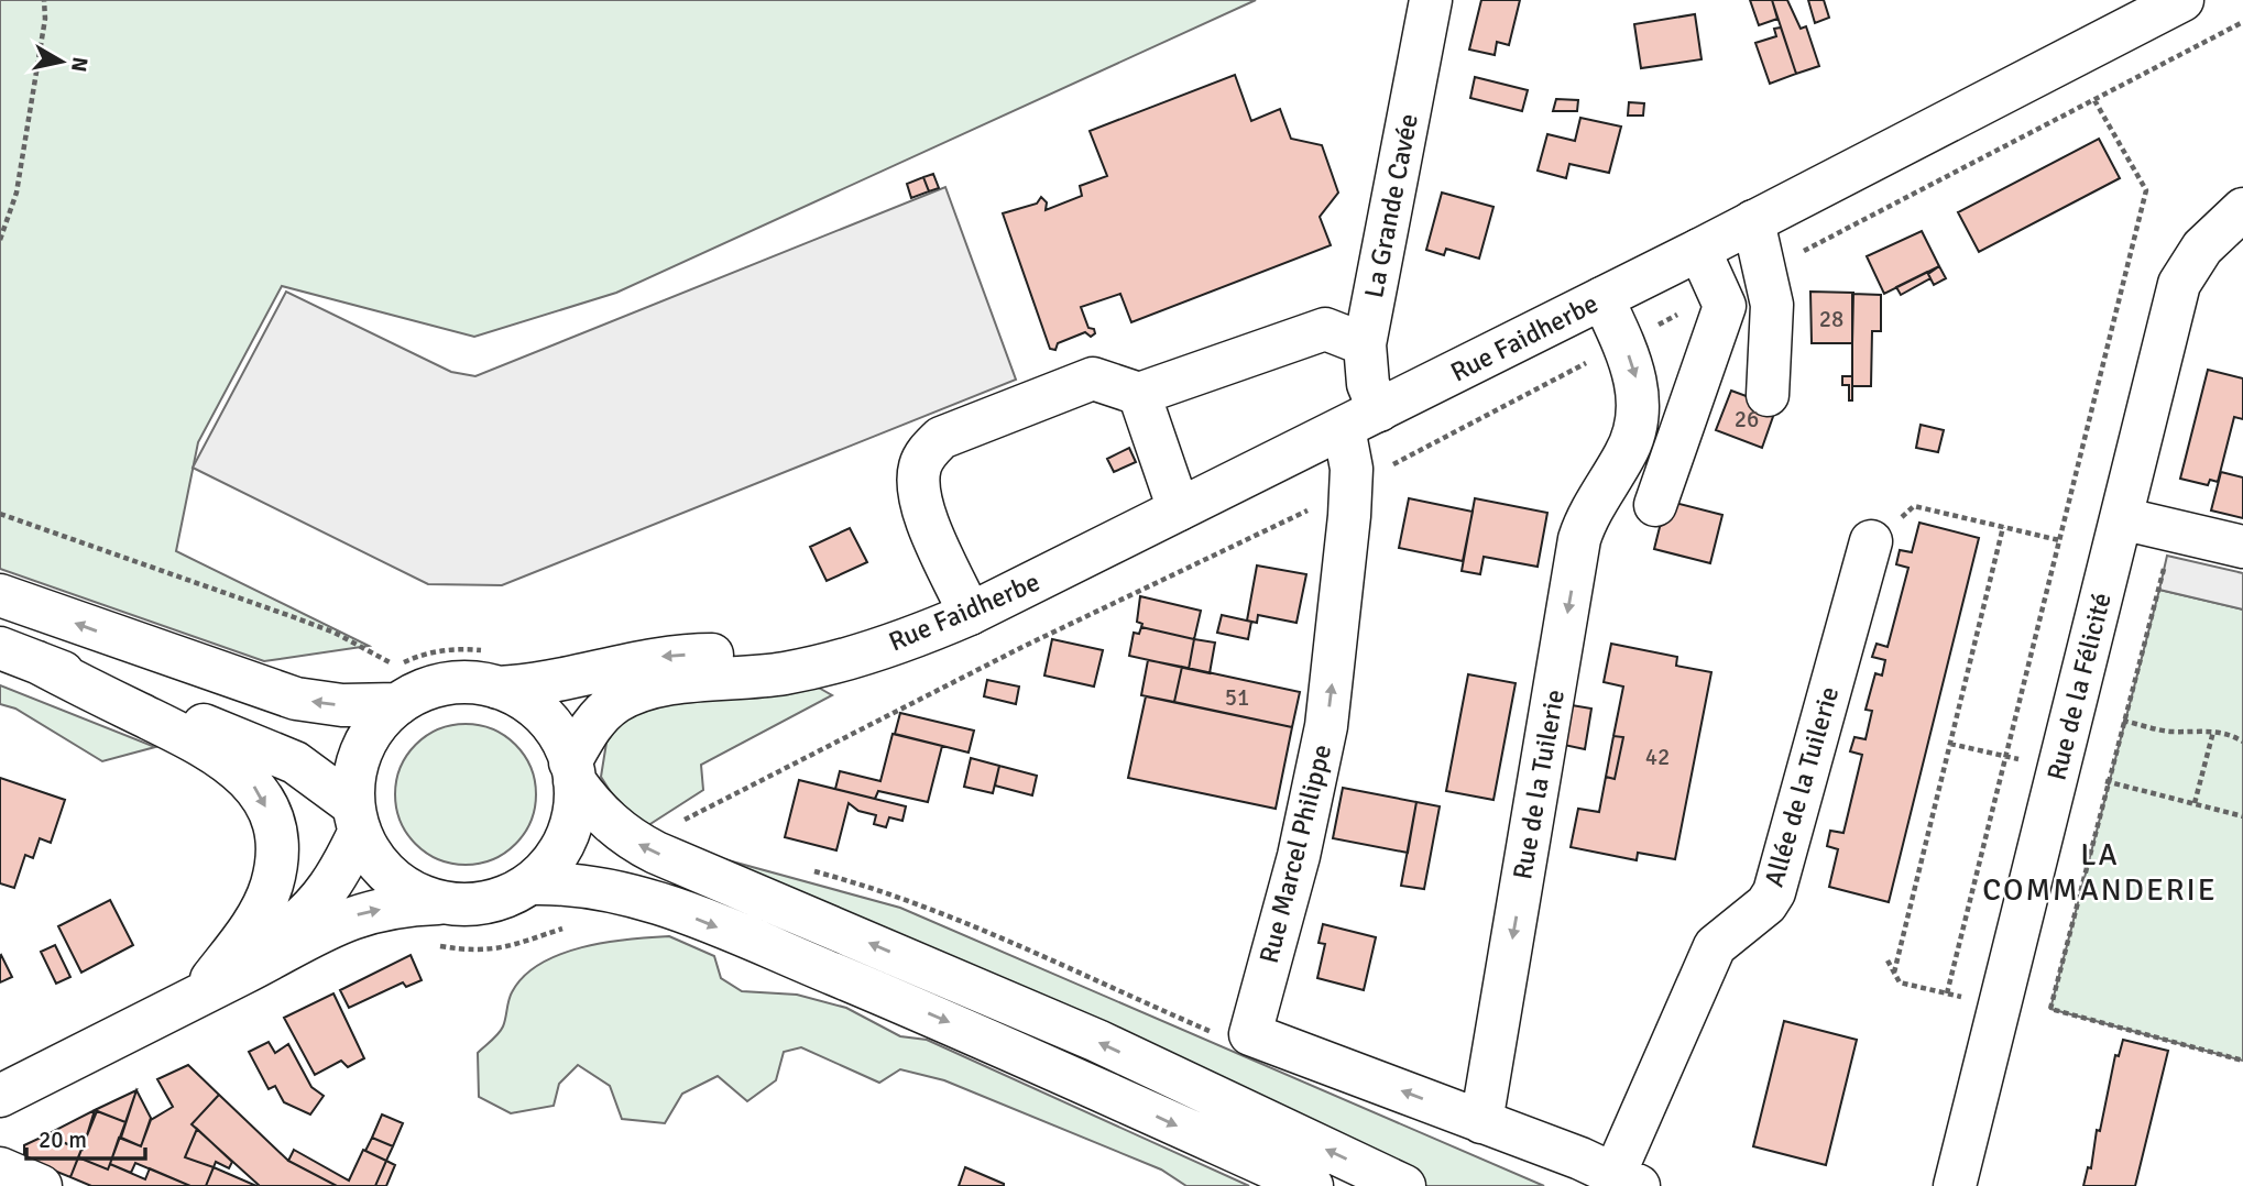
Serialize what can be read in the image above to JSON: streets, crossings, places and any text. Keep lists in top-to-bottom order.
{
  "streets": {
    "main road": [
      "La Grande Cavée",
      "Rue Faidherbe",
      "Rue de la Félicité",
      "Rue de la Tuilerie",
      "Allée de la Tuilerie",
      "Rue Marcel Philippe"
    ]
  },
  "crossings": [
    ["La Grande Cavée", "Rue Faidherbe"],
    ["La Grande Cavée", "Rue Marcel Philippe"],
    ["Rue Faidherbe", "Rue de la Tuilerie"],
    ["Rue Faidherbe", "Rue Marcel Philippe"],
    ["Rue de la Tuilerie", "Rue Marcel Philippe"]
  ],
  "one_way": ["Rue Marcel Philippe"],
  "districts": ["LA COMMANDERIE"],
  "house_numbers": [
    "28",
    "26",
    "51",
    "42"
  ],
  "scale_bar": "20 m",
  "north": "right"
}
